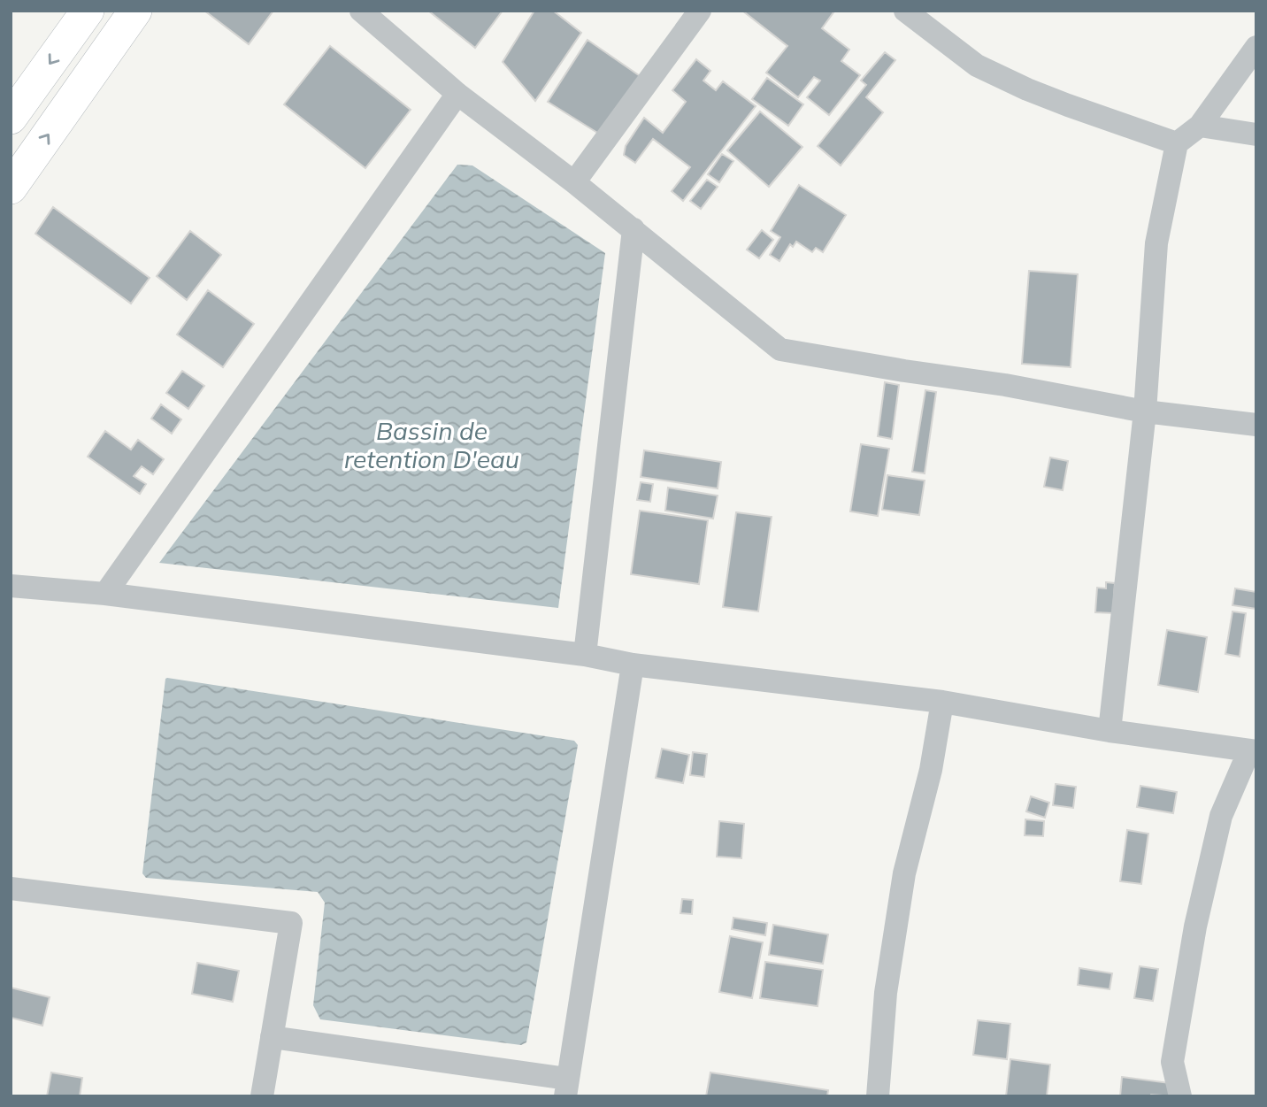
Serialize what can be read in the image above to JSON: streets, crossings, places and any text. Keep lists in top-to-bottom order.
{
  "water": ["Bassin de retention D'eau"]
}
